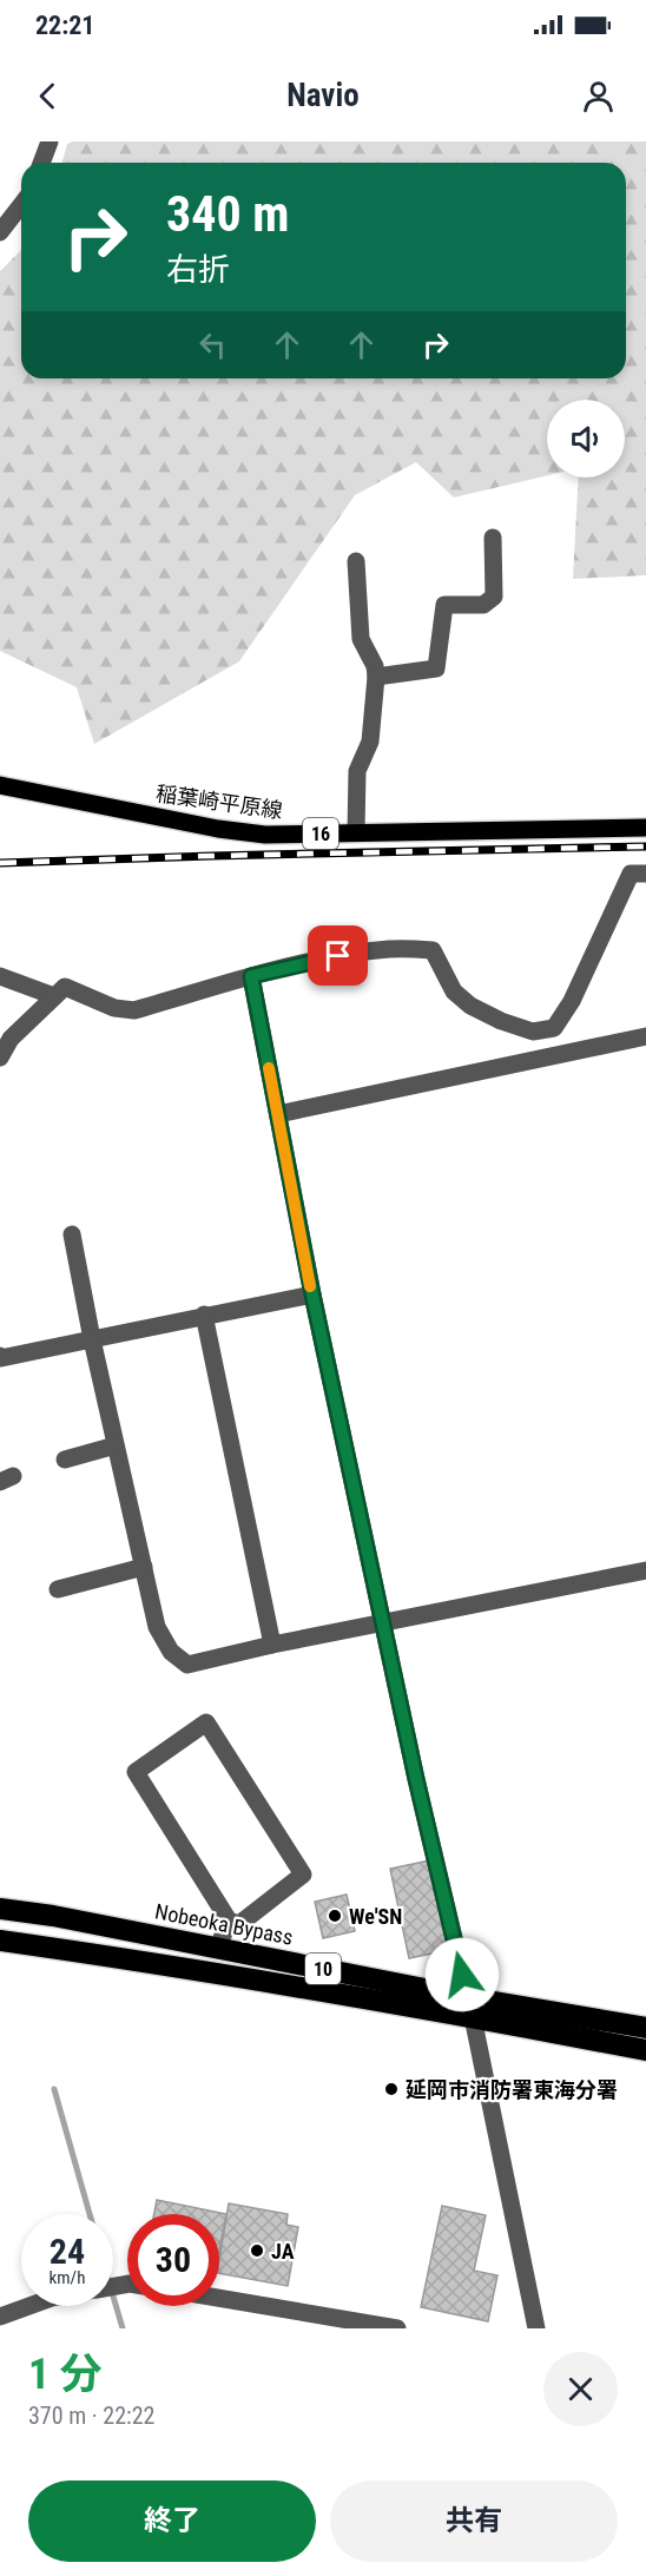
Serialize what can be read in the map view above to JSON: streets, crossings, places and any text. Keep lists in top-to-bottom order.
{
  "streets": {
    "highway": ["Nobeoka Bypass", "10"],
    "main road": ["稲葉崎平原線", "16"]
  },
  "places": ["We'SN", "延岡市消防署東海分署", "JA"],
  "page": {
    "status": "22:21",
    "header": "Navio",
    "turn": ["340 m", "右折"],
    "speed": "24 km/h",
    "limit": "30",
    "heading": ["1 分", "370 m · 22:22"],
    "buttons": ["終了", "共有"]
  }
}
